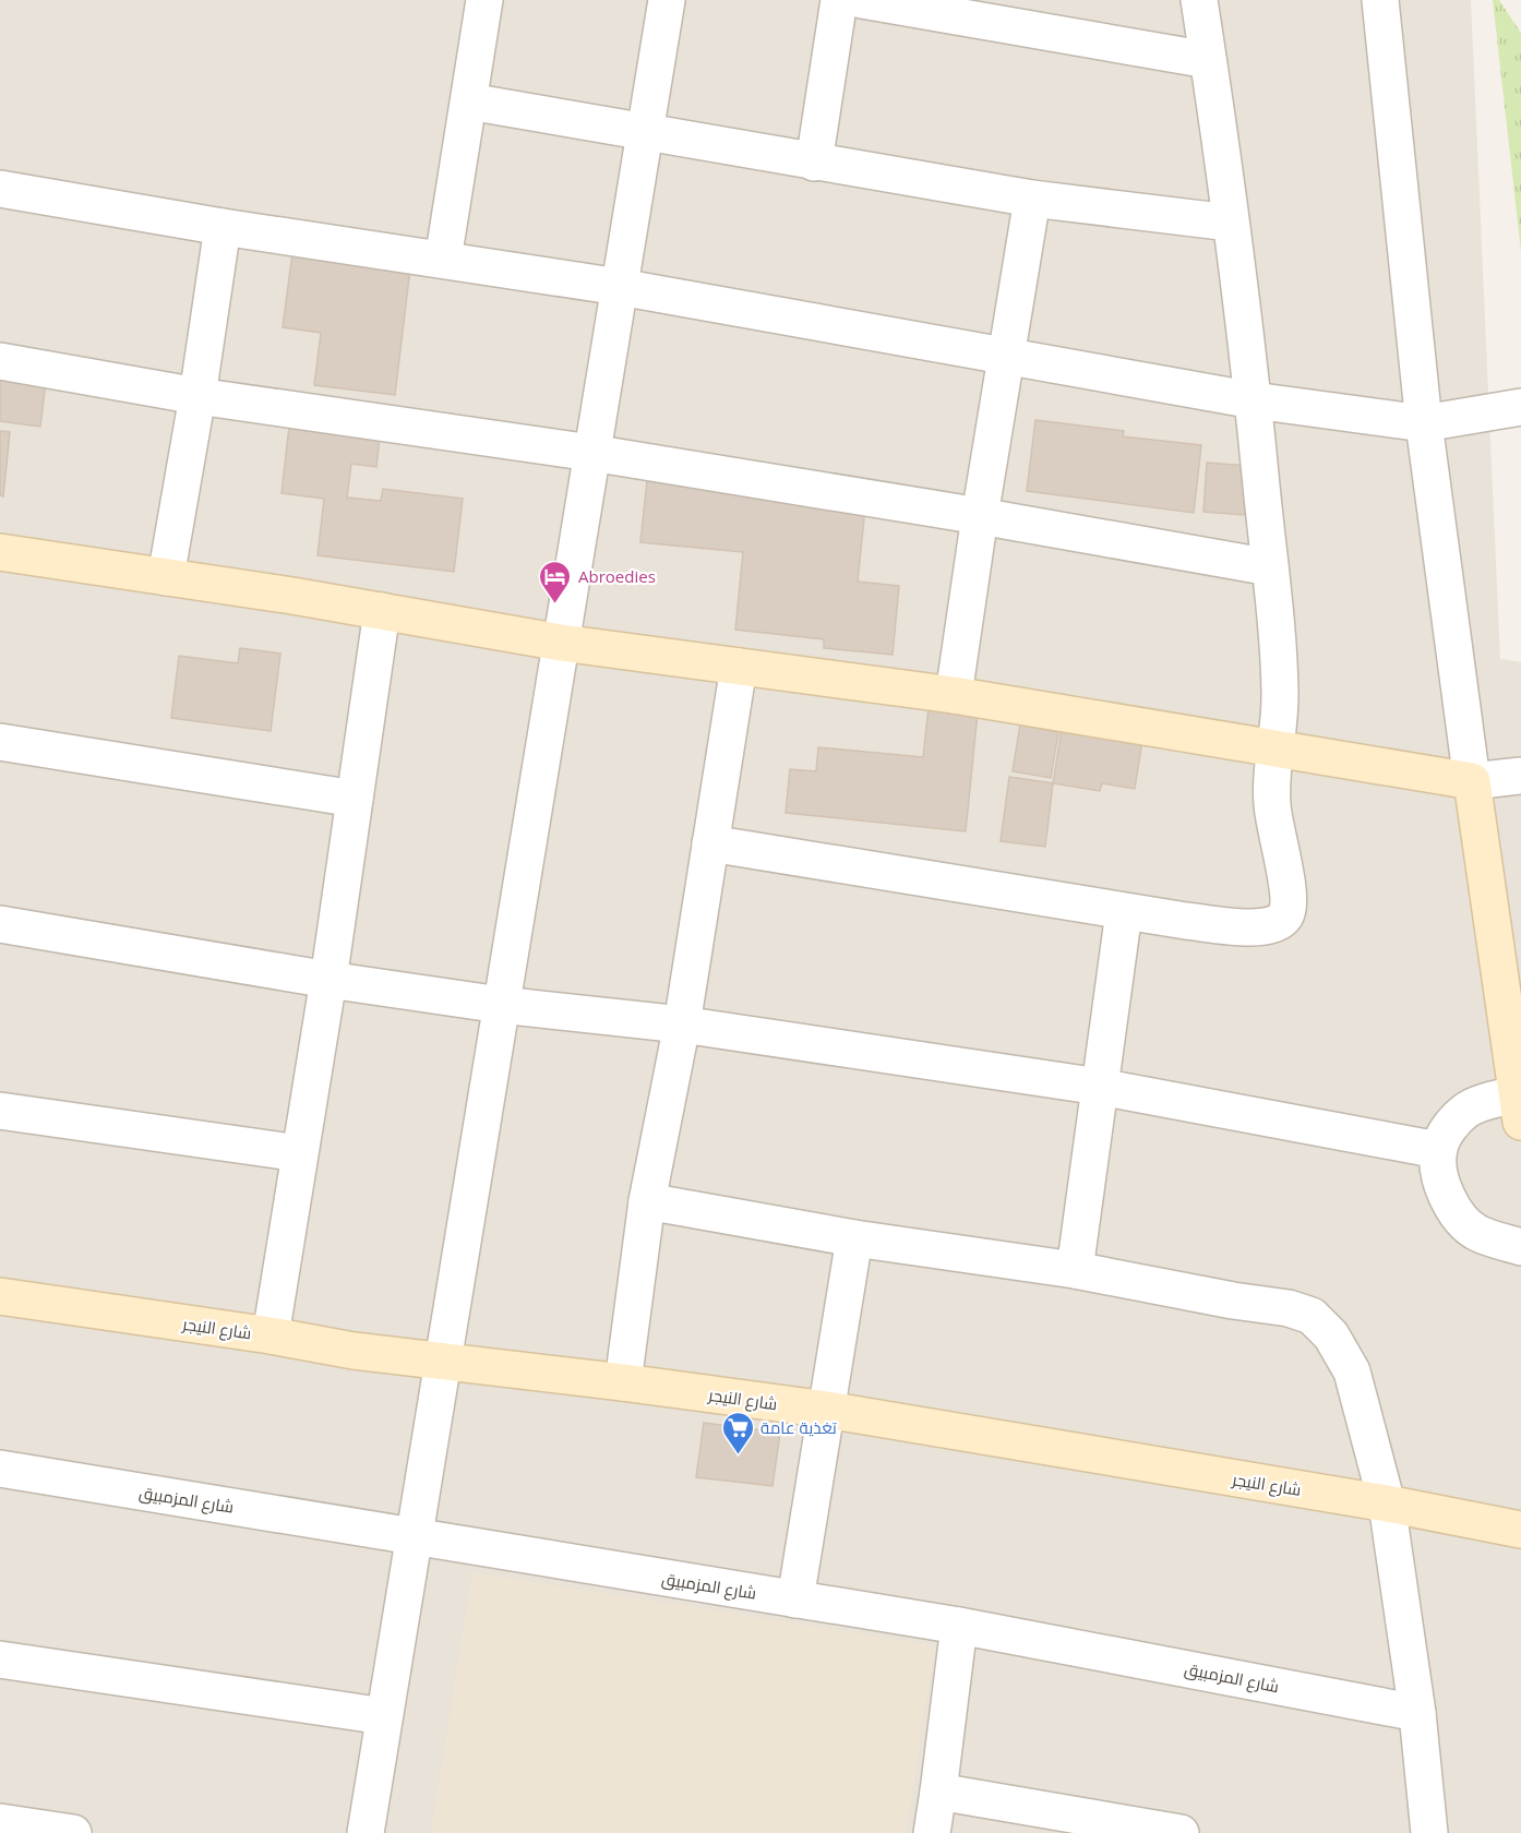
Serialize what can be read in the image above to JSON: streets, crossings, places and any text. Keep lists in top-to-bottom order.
{
  "streets": {
    "street": ["شارع النيجر", "شارع المزمبيق"]
  },
  "places": {
    "hotel": ["Abroedies"],
    "supermarket": ["تغذية عامة"]
  }
}
